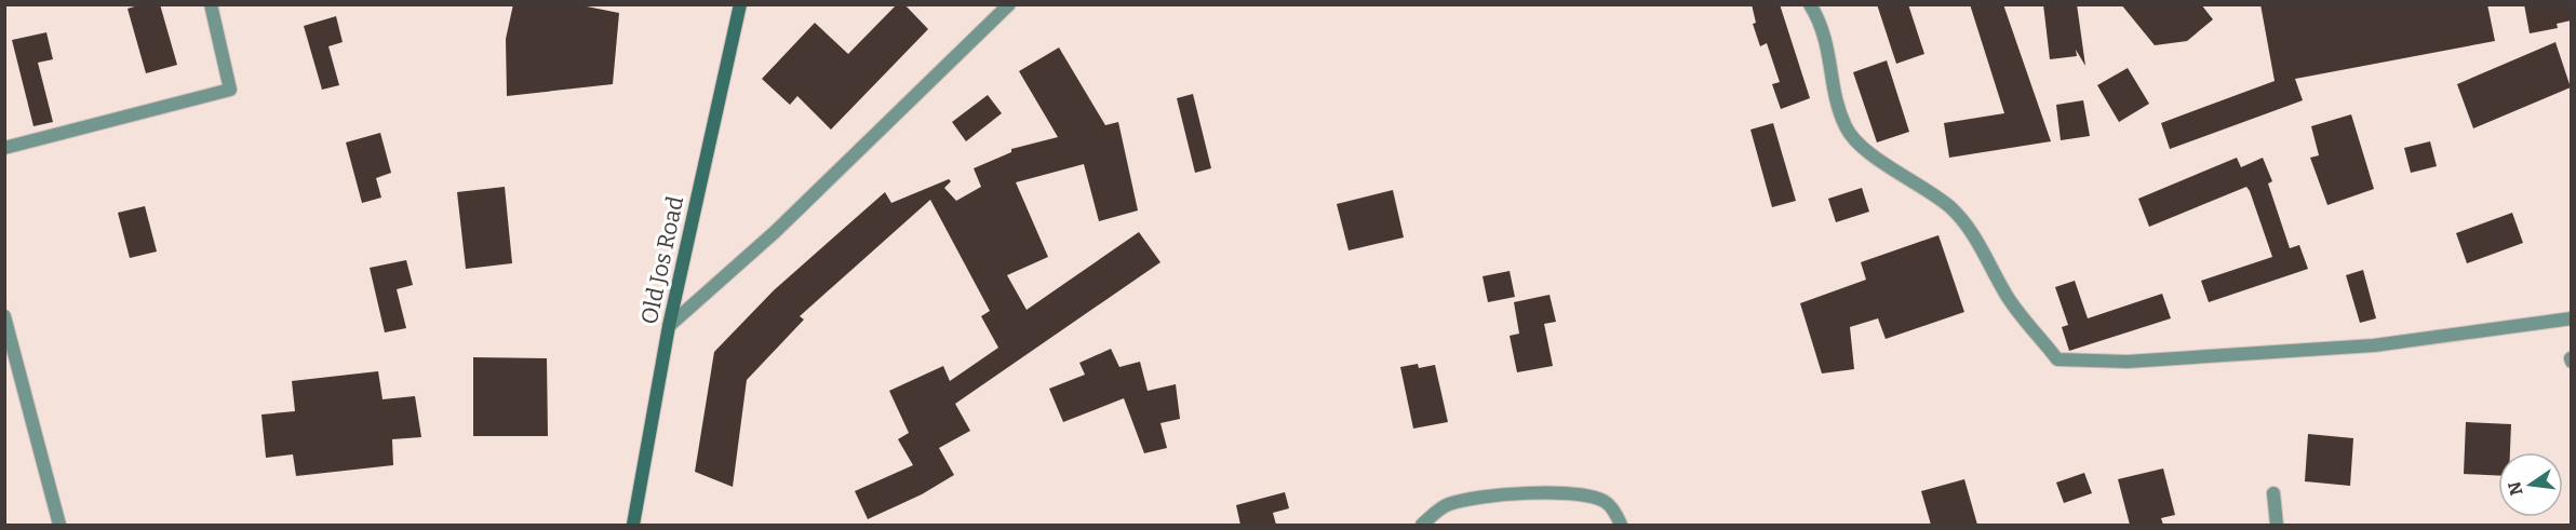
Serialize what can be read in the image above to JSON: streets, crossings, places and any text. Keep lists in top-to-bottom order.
{
  "streets": {
    "main road": ["Old Jos Road"]
  },
  "north": "left"
}
